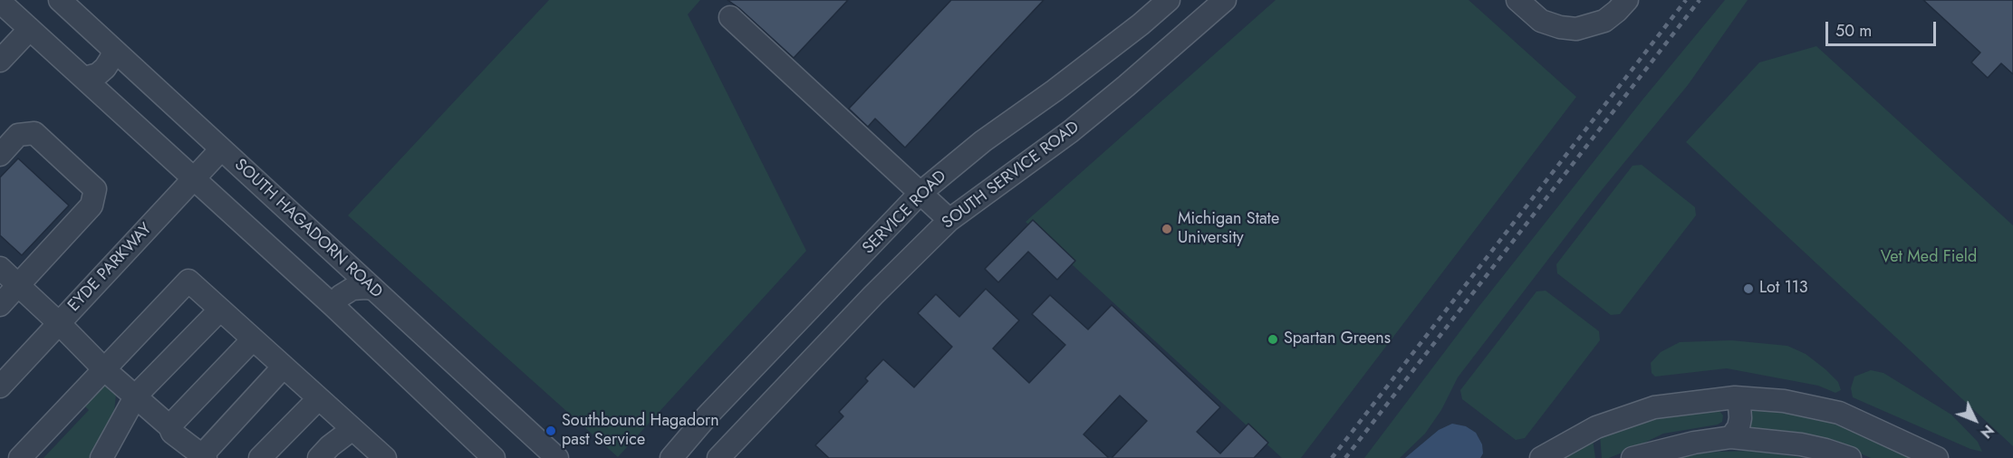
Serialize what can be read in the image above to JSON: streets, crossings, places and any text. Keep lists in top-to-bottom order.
{
  "streets": {
    "street": [
      "SOUTH SERVICE ROAD",
      "SERVICE ROAD",
      "SOUTH HAGADORN ROAD",
      "EYDE PARKWAY"
    ]
  },
  "crossings": [
    ["SOUTH HAGADORN ROAD", "EYDE PARKWAY"]
  ],
  "parks": ["Vet Med Field"],
  "places": [
    "Michigan State University",
    "Lot 113",
    "Spartan Greens",
    "Southbound Hagadorn past Service"
  ],
  "scale_bar": "50 m",
  "north": "bottom right"
}
